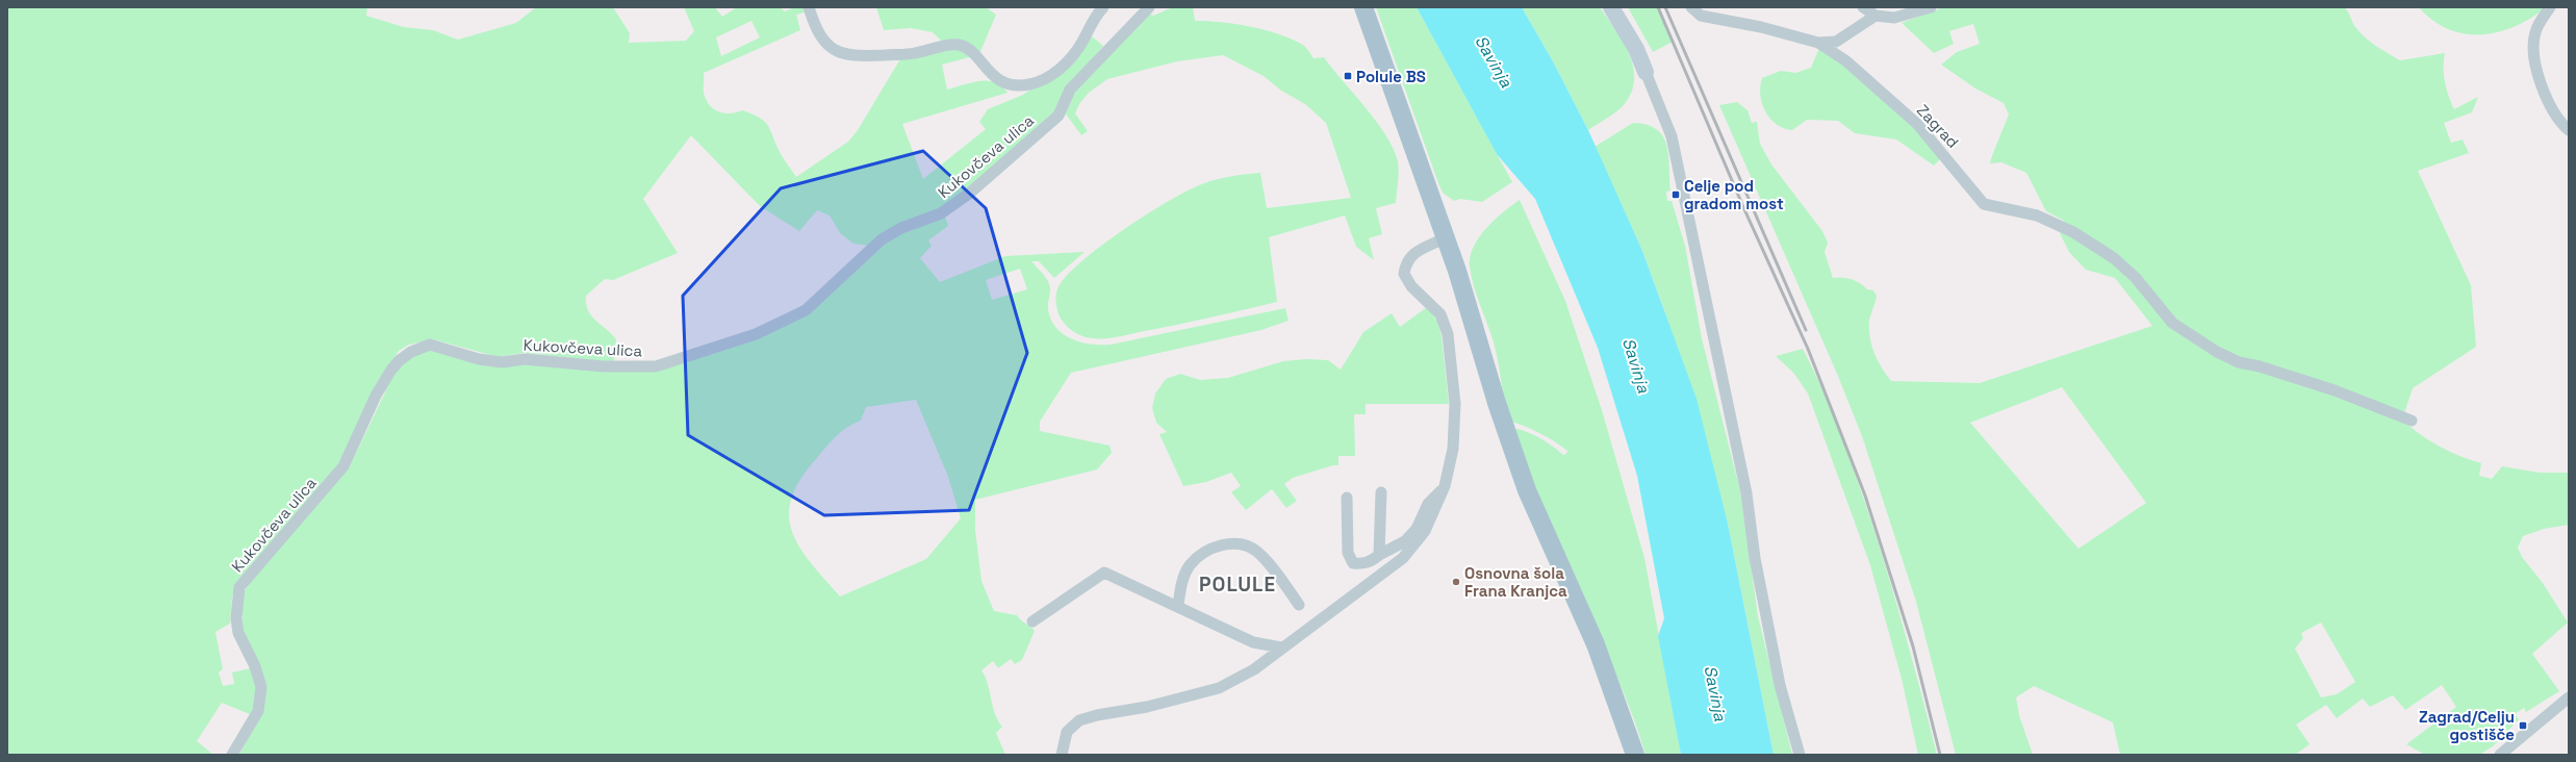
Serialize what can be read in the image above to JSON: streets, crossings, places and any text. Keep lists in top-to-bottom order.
{
  "streets": {
    "street": ["Zagrad", "Kukovčeva ulica"]
  },
  "districts": ["POLULE"],
  "water": ["Savinja"],
  "places": {
    "transit": ["Polule BS", "Celje pod gradom most", "Zagrad/Celju gostišče"],
    "other": ["Osnovna šola Frana Kranjca"]
  }
}
